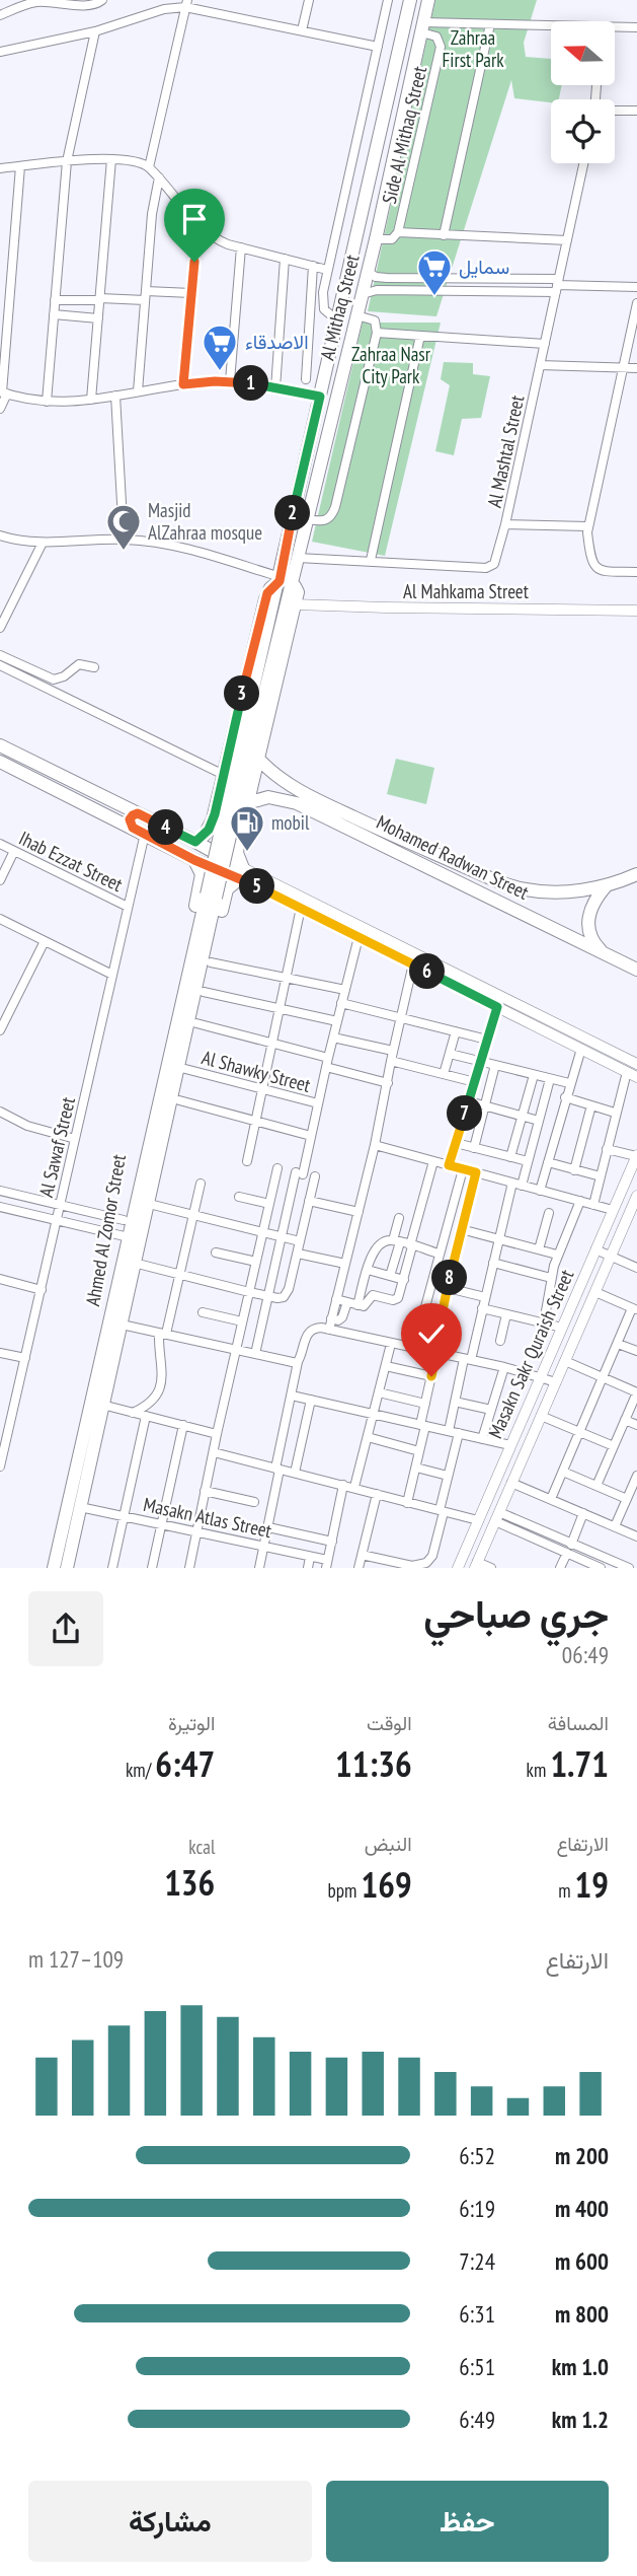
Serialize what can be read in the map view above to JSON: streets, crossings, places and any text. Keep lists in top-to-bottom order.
{
  "streets": {
    "main road": ["Al Mithaq Street", "Mohamed Radwan Street", "Ahmed Al Zomor Street"],
    "street": [
      "Side Al Mithaq Street",
      "Al Mashtal Street",
      "Al Mahkama Street",
      "Ihab Ezzat Street",
      "Al Shawky Street",
      "Al Sawaf Street",
      "Masakn Sakr Quraish Street",
      "Masakn Atlas Street"
    ]
  },
  "crossings": [
    ["Side Al Mithaq Street", "Al Mithaq Street"],
    ["Al Mithaq Street", "Al Mashtal Street"],
    ["Al Mithaq Street", "Al Mahkama Street"],
    ["Al Mithaq Street", "Mohamed Radwan Street"],
    ["Al Mithaq Street", "Ahmed Al Zomor Street"],
    ["Ihab Ezzat Street", "Al Sawaf Street"],
    ["Al Shawky Street", "Ahmed Al Zomor Street"],
    ["Ahmed Al Zomor Street", "Masakn Atlas Street"]
  ],
  "parks": ["Zahraa First Park", "Zahraa Nasr City Park"],
  "places": {
    "supermarket": ["سمايل", "الاصدقاء"],
    "mosque": ["Masjid AlZahraa mosque"],
    "fuel station": ["mobil"]
  },
  "north": "left",
  "page": {
    "pins": [
      "1",
      "2",
      "3",
      "4",
      "5",
      "6",
      "7",
      "8"
    ],
    "heading": ["جري صباحي", "06:49"],
    "stats": [
      ["المسافة", "1.71 km"],
      ["الوقت", "11:36"],
      ["الوتيرة", "6:47 /km"],
      ["الارتفاع", "19 m"],
      ["النبض", "169 bpm"],
      ["kcal", "136"]
    ],
    "chart": ["الارتفاع", "109–127 m"],
    "list": [
      {
        "name": "200 m",
        "note": "6:52"
      },
      {
        "name": "400 m",
        "note": "6:19"
      },
      {
        "name": "600 m",
        "note": "7:24"
      },
      {
        "name": "800 m",
        "note": "6:31"
      },
      {
        "name": "1.0 km",
        "note": "6:51"
      },
      {
        "name": "1.2 km",
        "note": "6:49"
      }
    ],
    "buttons": ["حفظ", "مشاركة"]
  }
}
